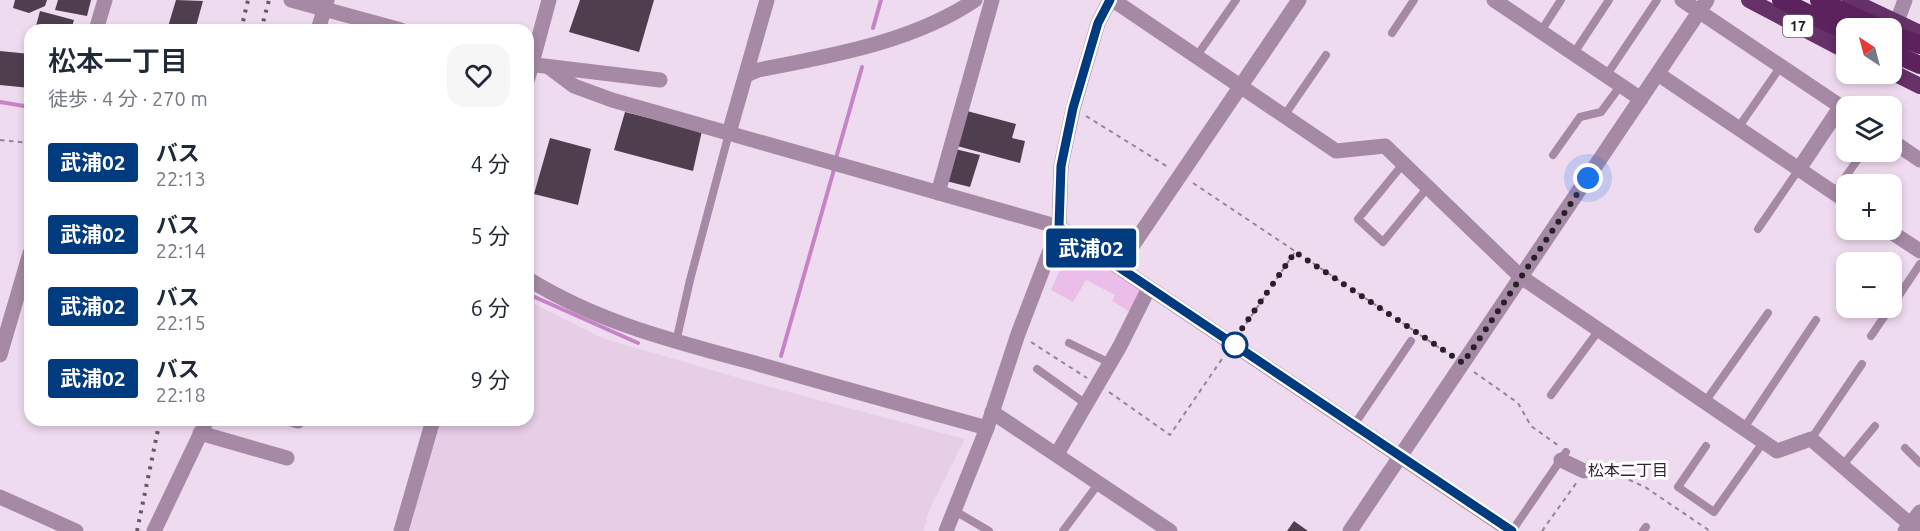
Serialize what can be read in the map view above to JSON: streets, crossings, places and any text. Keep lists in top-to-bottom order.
{
  "streets": {
    "highway": ["17"]
  },
  "districts": ["松本二丁目"],
  "lines": ["bus line 武浦02"],
  "north": "top left",
  "page": {
    "on_map": "武浦02",
    "map_buttons": ["+", "−"],
    "heading": ["松本一丁目", "徒歩 · 4 分 · 270 m"],
    "list": [
      {
        "mark": "武浦02",
        "name": "バス",
        "note": "22:13",
        "value": "4 分"
      },
      {
        "mark": "武浦02",
        "name": "バス",
        "note": "22:14",
        "value": "5 分"
      },
      {
        "mark": "武浦02",
        "name": "バス",
        "note": "22:15",
        "value": "6 分"
      },
      {
        "mark": "武浦02",
        "name": "バス",
        "note": "22:18",
        "value": "9 分"
      }
    ]
  }
}
